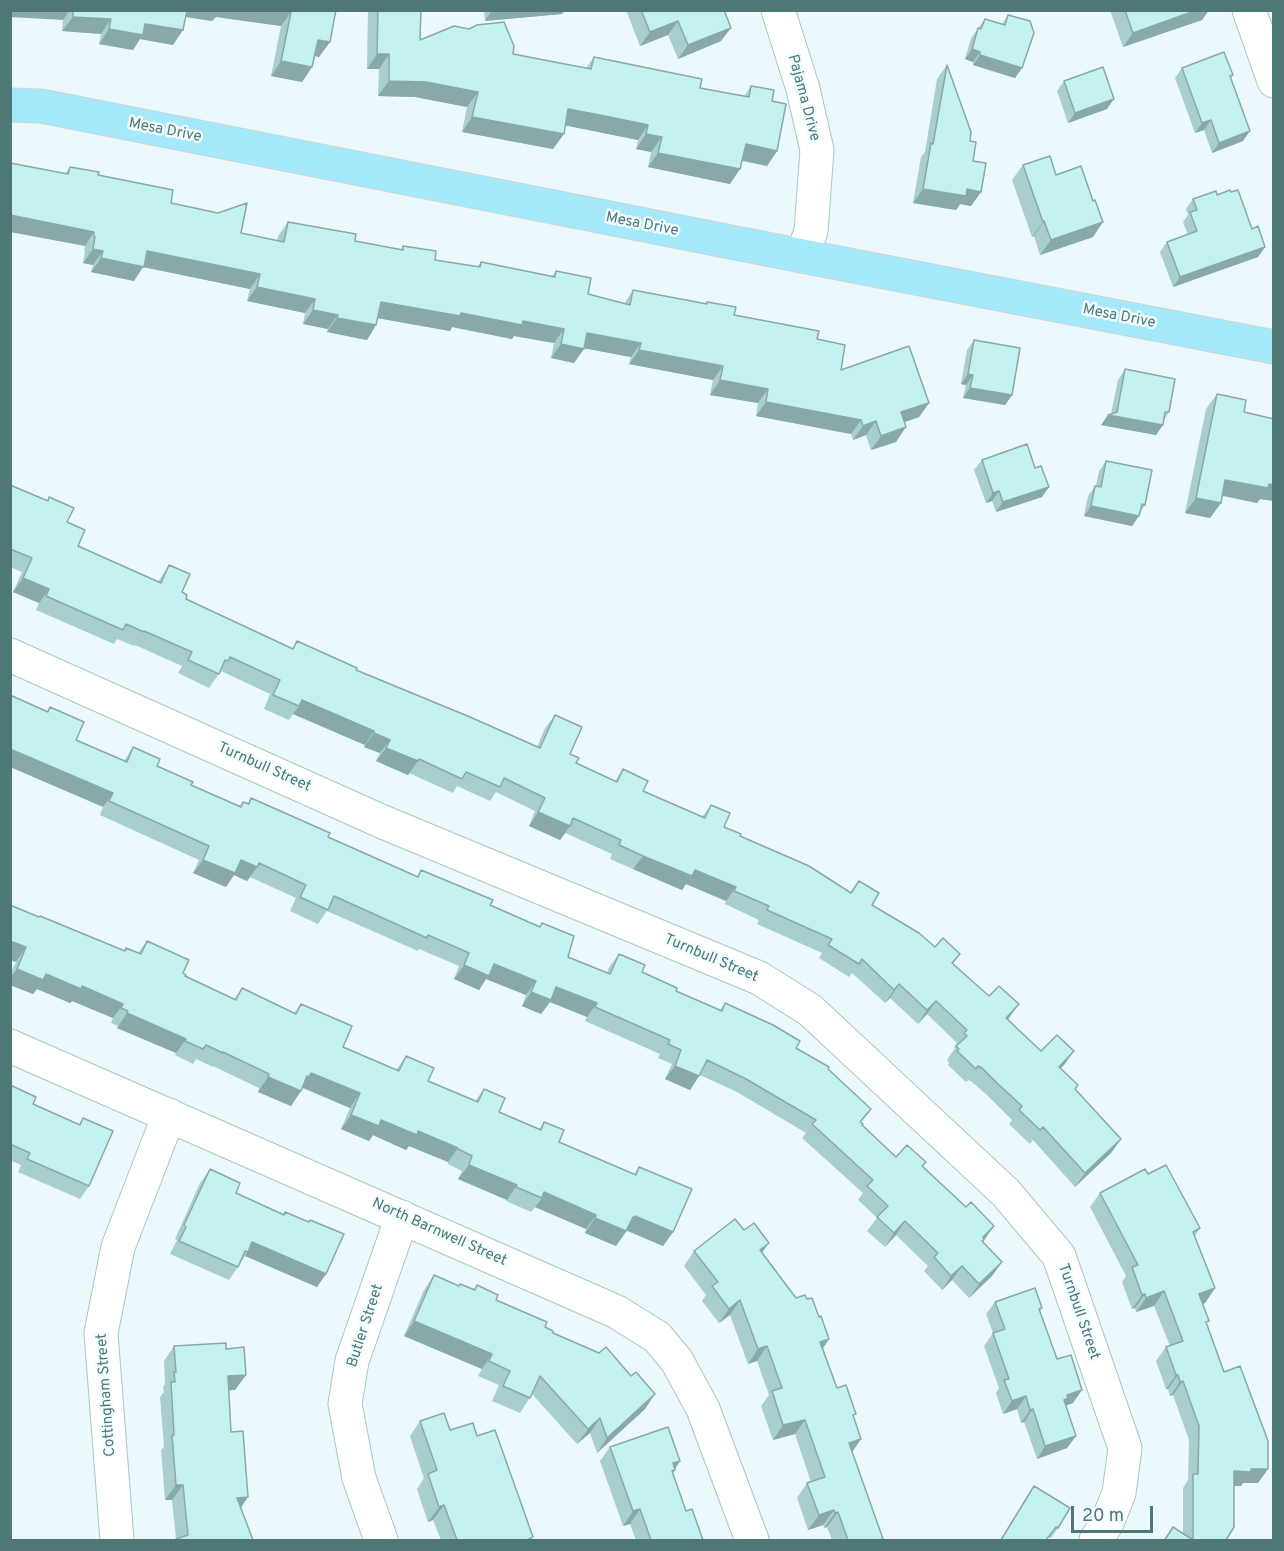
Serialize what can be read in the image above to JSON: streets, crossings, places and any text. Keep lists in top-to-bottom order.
{
  "streets": {
    "main road": ["Mesa Drive"],
    "street": [
      "Pajama Drive",
      "Turnbull Street",
      "North Barnwell Street",
      "Butler Street",
      "Cottingham Street"
    ]
  },
  "crossings": [
    ["Pajama Drive", "Mesa Drive"],
    ["North Barnwell Street", "Butler Street"],
    ["North Barnwell Street", "Cottingham Street"]
  ],
  "scale_bar": "20 m"
}
